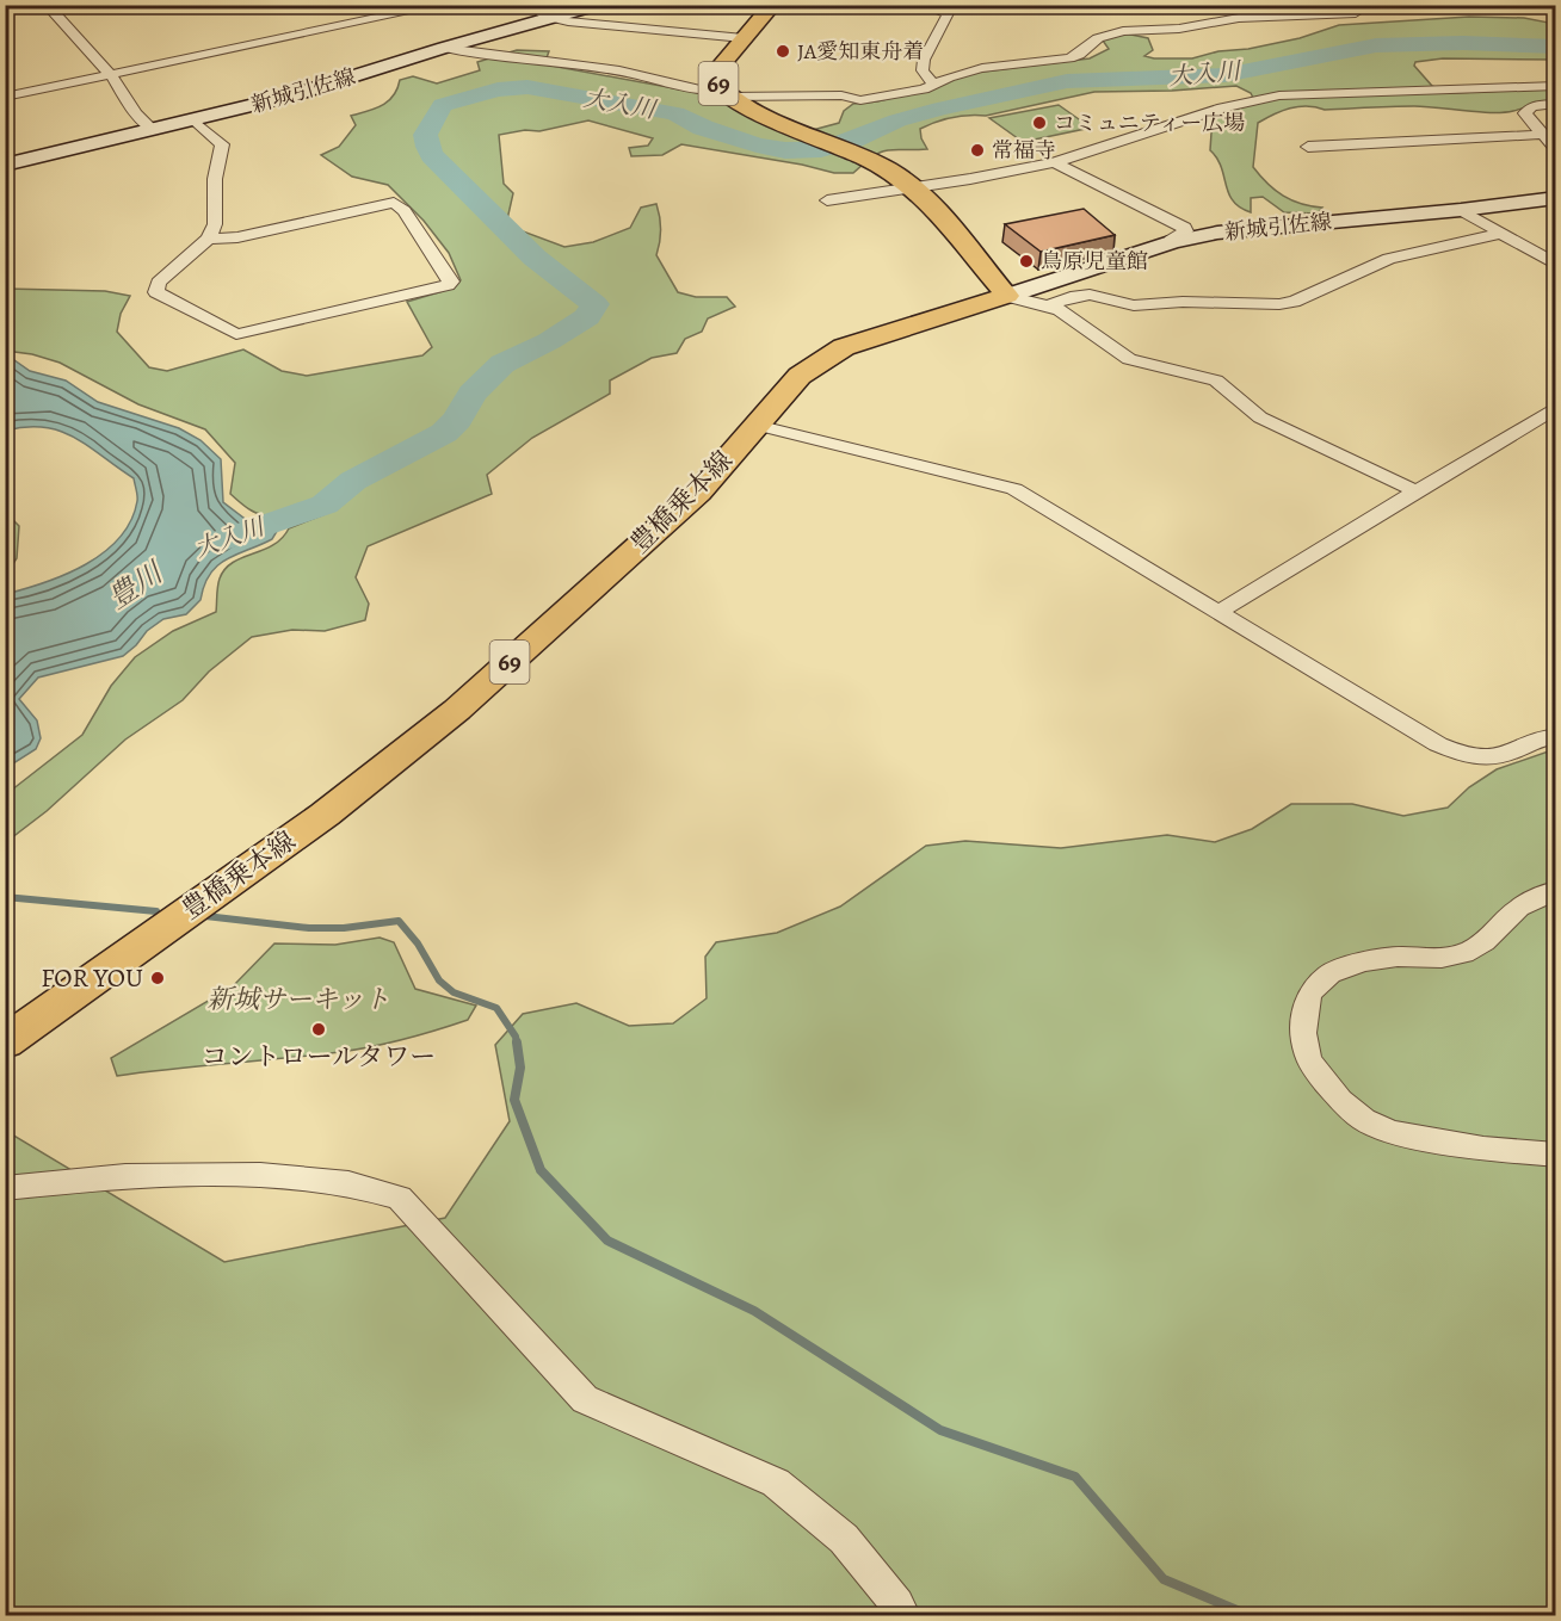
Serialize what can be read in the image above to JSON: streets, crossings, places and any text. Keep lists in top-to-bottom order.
{
  "streets": {
    "main road": ["69", "新城引佐線", "豊橋乗本線"]
  },
  "crossings": [
    ["69", "新城引佐線"],
    ["69", "豊橋乗本線"],
    ["新城引佐線", "豊橋乗本線"]
  ],
  "water": ["大入川", "豊川"],
  "parks": ["新城サーキット"],
  "places": [
    "JA愛知東舟着",
    "コミュニティー広場",
    "常福寺",
    "鳥原児童館",
    "FOR YOU",
    "コントロールタワー"
  ]
}
